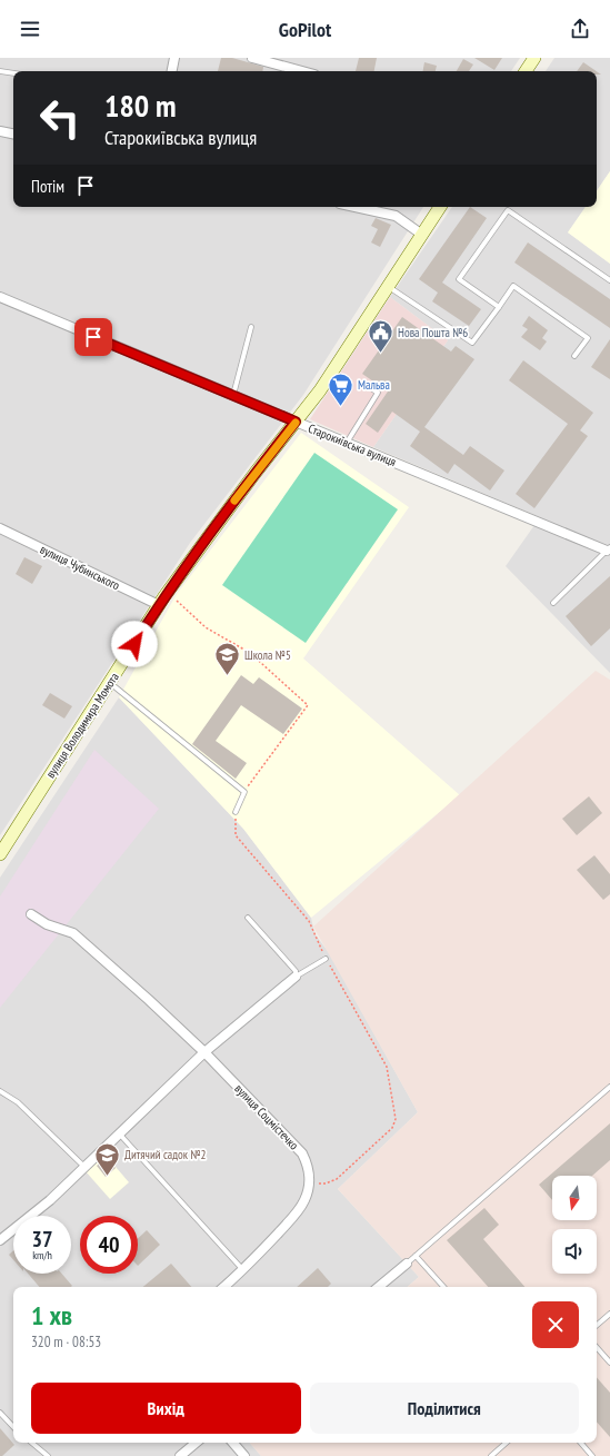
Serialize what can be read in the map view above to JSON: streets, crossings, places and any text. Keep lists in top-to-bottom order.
{
  "streets": {
    "street": [
      "Старокиївська вулиця",
      "вулиця Чубинського",
      "вулиця Володимира Момота",
      "вулиця Соцмістечко"
    ]
  },
  "crossings": [
    ["Старокиївська вулиця", "вулиця Володимира Момота"],
    ["вулиця Чубинського", "вулиця Володимира Момота"]
  ],
  "places": {
    "public building": ["Нова Пошта №6"],
    "supermarket": ["Мальва"],
    "school or university": ["Школа №5", "Дитячий садок №2"]
  },
  "north": "bottom",
  "page": {
    "header": "GoPilot",
    "turn": ["180 m", "Старокиївська вулиця"],
    "then": "Потім",
    "speed": "37 km/h",
    "limit": "40",
    "heading": ["1 хв", "320 m · 08:53"],
    "buttons": ["Вихід", "Поділитися"]
  }
}
